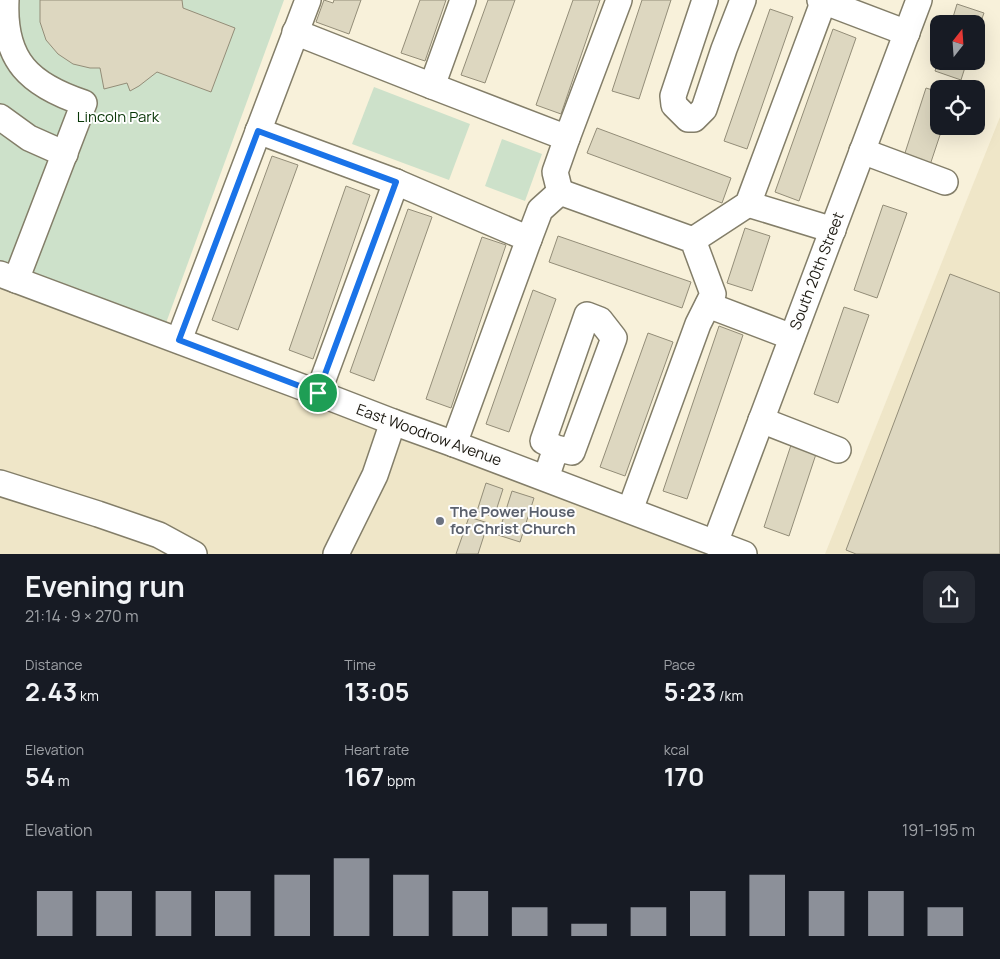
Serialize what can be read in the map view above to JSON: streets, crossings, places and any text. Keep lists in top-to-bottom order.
{
  "streets": {
    "street": ["South 20th Street", "East Woodrow Avenue"]
  },
  "crossings": [
    ["South 20th Street", "East Woodrow Avenue"]
  ],
  "parks": ["Lincoln Park"],
  "places": ["The Power House for Christ Church"],
  "north": "top",
  "page": {
    "heading": ["Evening run", "21:14 · 9 × 270 m"],
    "stats": [
      ["Distance", "2.43 km"],
      ["Time", "13:05"],
      ["Pace", "5:23 /km"],
      ["Elevation", "54 m"],
      ["Heart rate", "167 bpm"],
      ["kcal", "170"]
    ],
    "chart": ["Elevation", "191–195 m"]
  }
}
